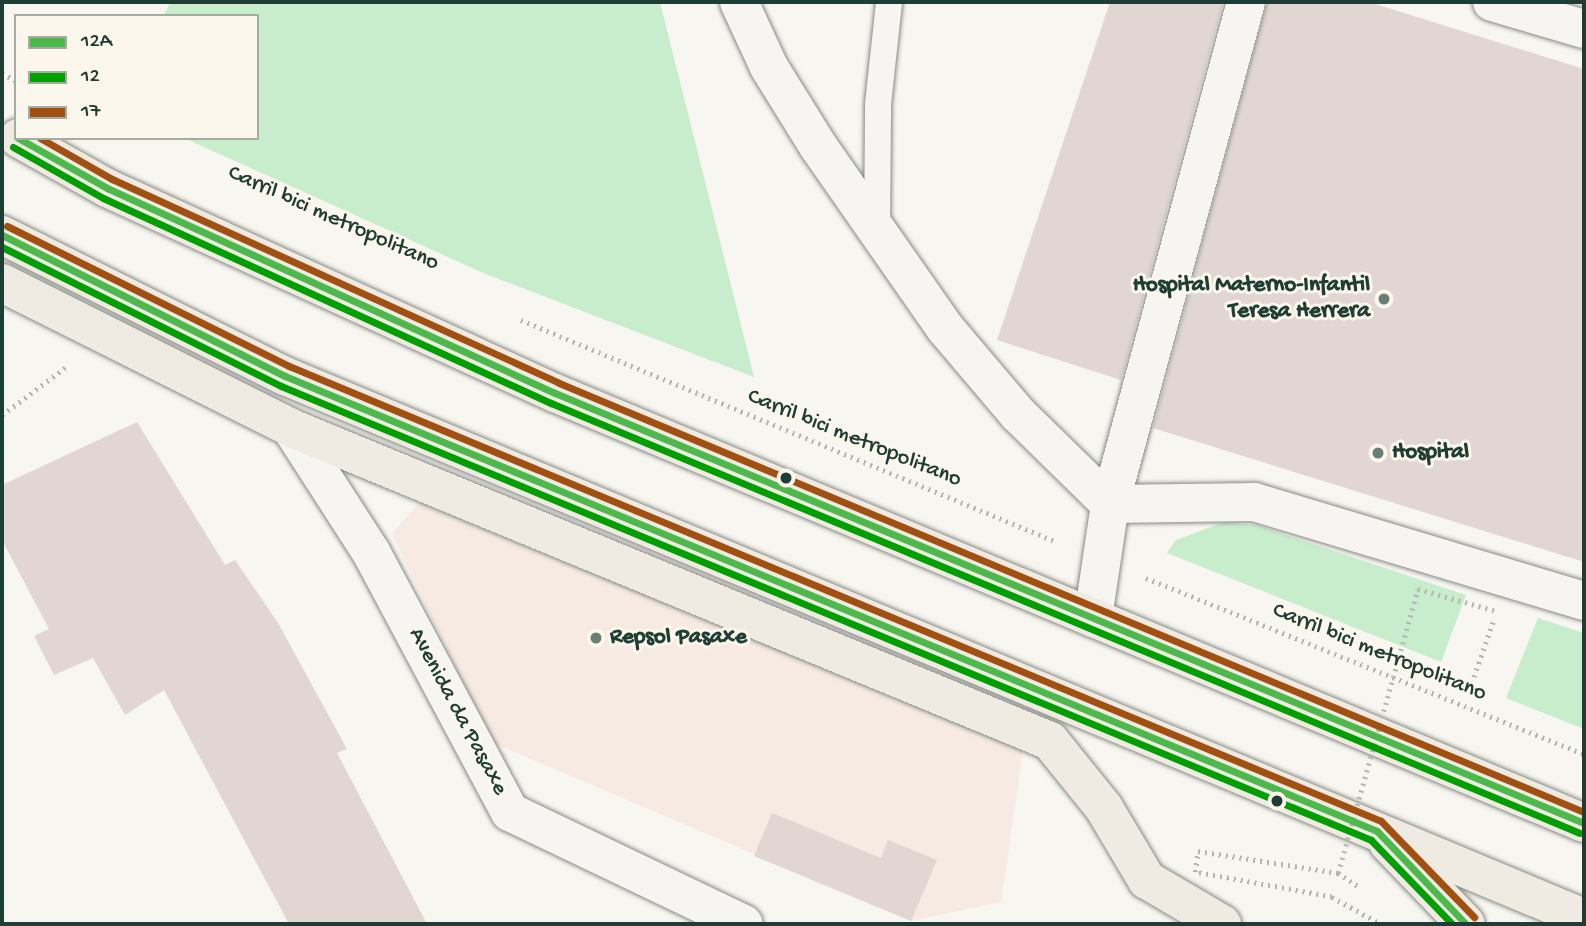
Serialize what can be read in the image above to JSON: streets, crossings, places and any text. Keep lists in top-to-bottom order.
{
  "streets": {
    "street": ["Avenida da Pasaxe"],
    "path": ["Carril bici metropolitano"]
  },
  "places": ["Hospital Materno-Infantil Teresa Herrera", "Hospital", "Repsol Pasaxe"],
  "lines": ["transit line 12A", "transit line 17", "transit line 12"],
  "legend": ["12A", "12", "17"]
}
